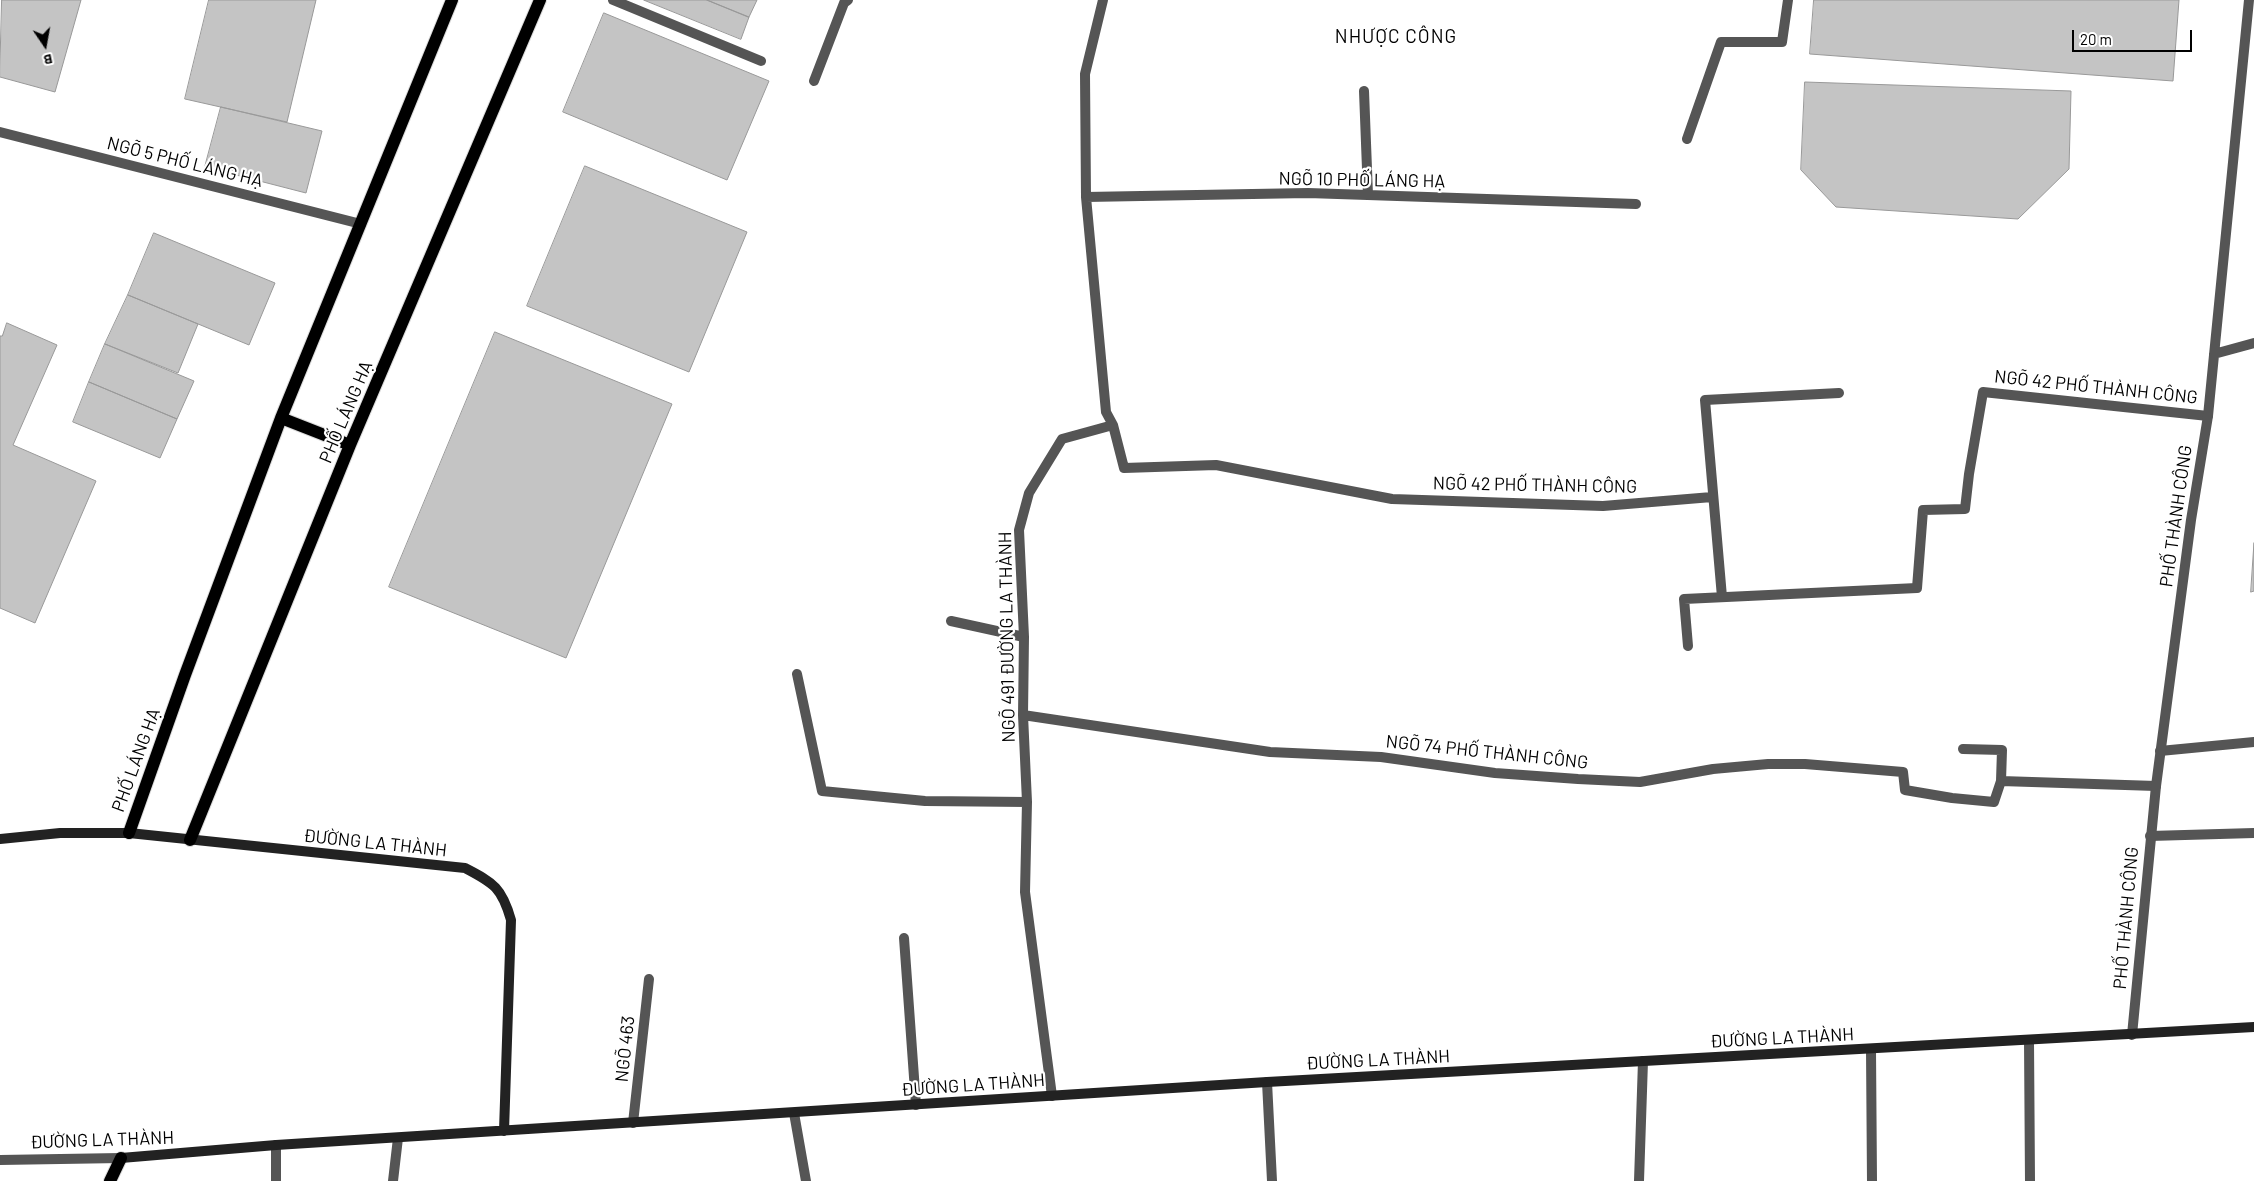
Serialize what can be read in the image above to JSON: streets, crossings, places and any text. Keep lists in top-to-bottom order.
{
  "streets": {
    "main road": ["PHỐ LÁNG HẠ", "ĐƯỜNG LA THÀNH"],
    "street": [
      "NGÕ 5 PHỐ LÁNG HẠ",
      "NGÕ 10 PHỐ LÁNG HẠ",
      "NGÕ 42 PHỐ THÀNH CÔNG",
      "PHỐ THÀNH CÔNG",
      "NGÕ 491 ĐƯỜNG LA THÀNH",
      "NGÕ 74 PHỐ THÀNH CÔNG",
      "NGÕ 463"
    ]
  },
  "crossings": [
    ["NGÕ 5 PHỐ LÁNG HẠ", "PHỐ LÁNG HẠ"],
    ["NGÕ 42 PHỐ THÀNH CÔNG", "PHỐ THÀNH CÔNG"],
    ["NGÕ 42 PHỐ THÀNH CÔNG", "NGÕ 491 ĐƯỜNG LA THÀNH"],
    ["PHỐ LÁNG HẠ", "ĐƯỜNG LA THÀNH"],
    ["PHỐ THÀNH CÔNG", "ĐƯỜNG LA THÀNH"],
    ["NGÕ 491 ĐƯỜNG LA THÀNH", "NGÕ 74 PHỐ THÀNH CÔNG"],
    ["NGÕ 491 ĐƯỜNG LA THÀNH", "ĐƯỜNG LA THÀNH"],
    ["ĐƯỜNG LA THÀNH", "NGÕ 463"]
  ],
  "districts": ["NHƯỢC CÔNG"],
  "scale_bar": "20 m",
  "north": "bottom"
}
